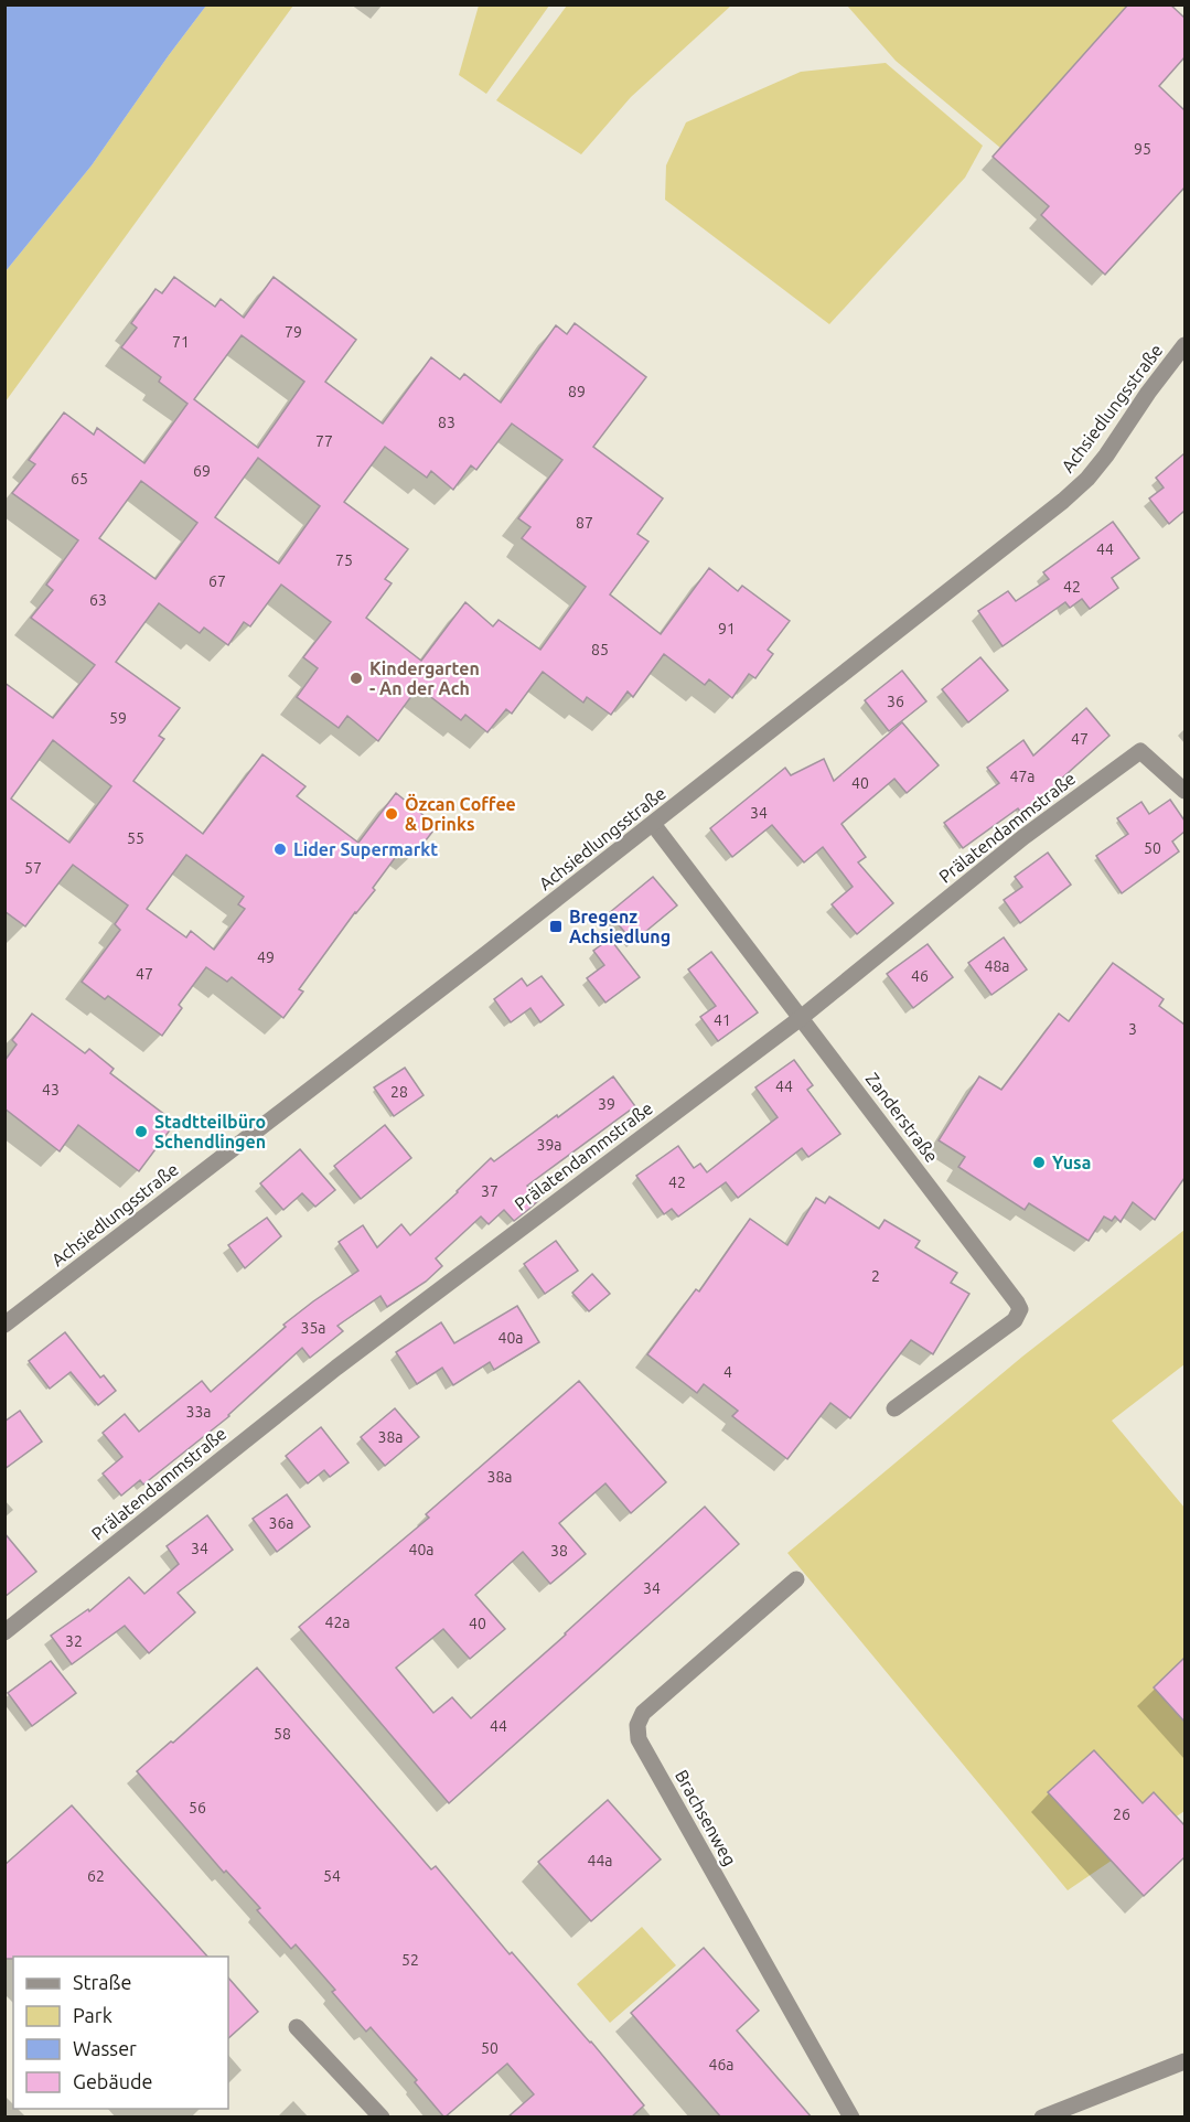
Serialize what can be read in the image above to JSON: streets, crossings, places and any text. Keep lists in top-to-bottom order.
{
  "streets": {
    "street": [
      "Achsiedlungsstraße",
      "Prälatendammstraße",
      "Zanderstraße",
      "Brachsenweg"
    ]
  },
  "crossings": [
    ["Achsiedlungsstraße", "Zanderstraße"],
    ["Prälatendammstraße", "Zanderstraße"]
  ],
  "places": {
    "other": [
      "Kindergarten - An der Ach",
      "Özcan Coffee & Drinks",
      "Lider Supermarkt",
      "Stadtteilbüro Schendlingen",
      "Yusa"
    ],
    "transit": ["Bregenz Achsiedlung"]
  },
  "house_numbers": [
    "95",
    "79",
    "71",
    "89",
    "83",
    "77",
    "69",
    "65",
    "87",
    "44",
    "75",
    "67",
    "42",
    "63",
    "91",
    "85",
    "36",
    "59",
    "47",
    "47a",
    "40",
    "34",
    "55",
    "50",
    "57",
    "49",
    "48a",
    "47",
    "46",
    "41",
    "3",
    "44",
    "43",
    "28",
    "39",
    "39a",
    "42",
    "37",
    "2",
    "35a",
    "40a",
    "4",
    "33a",
    "38a",
    "38a",
    "36a",
    "34",
    "40a",
    "38",
    "34",
    "42a",
    "40",
    "32",
    "44",
    "58",
    "56",
    "26",
    "44a",
    "62",
    "54",
    "52",
    "50",
    "46a"
  ],
  "legend": [
    "Straße",
    "Park",
    "Wasser",
    "Gebäude"
  ]
}
